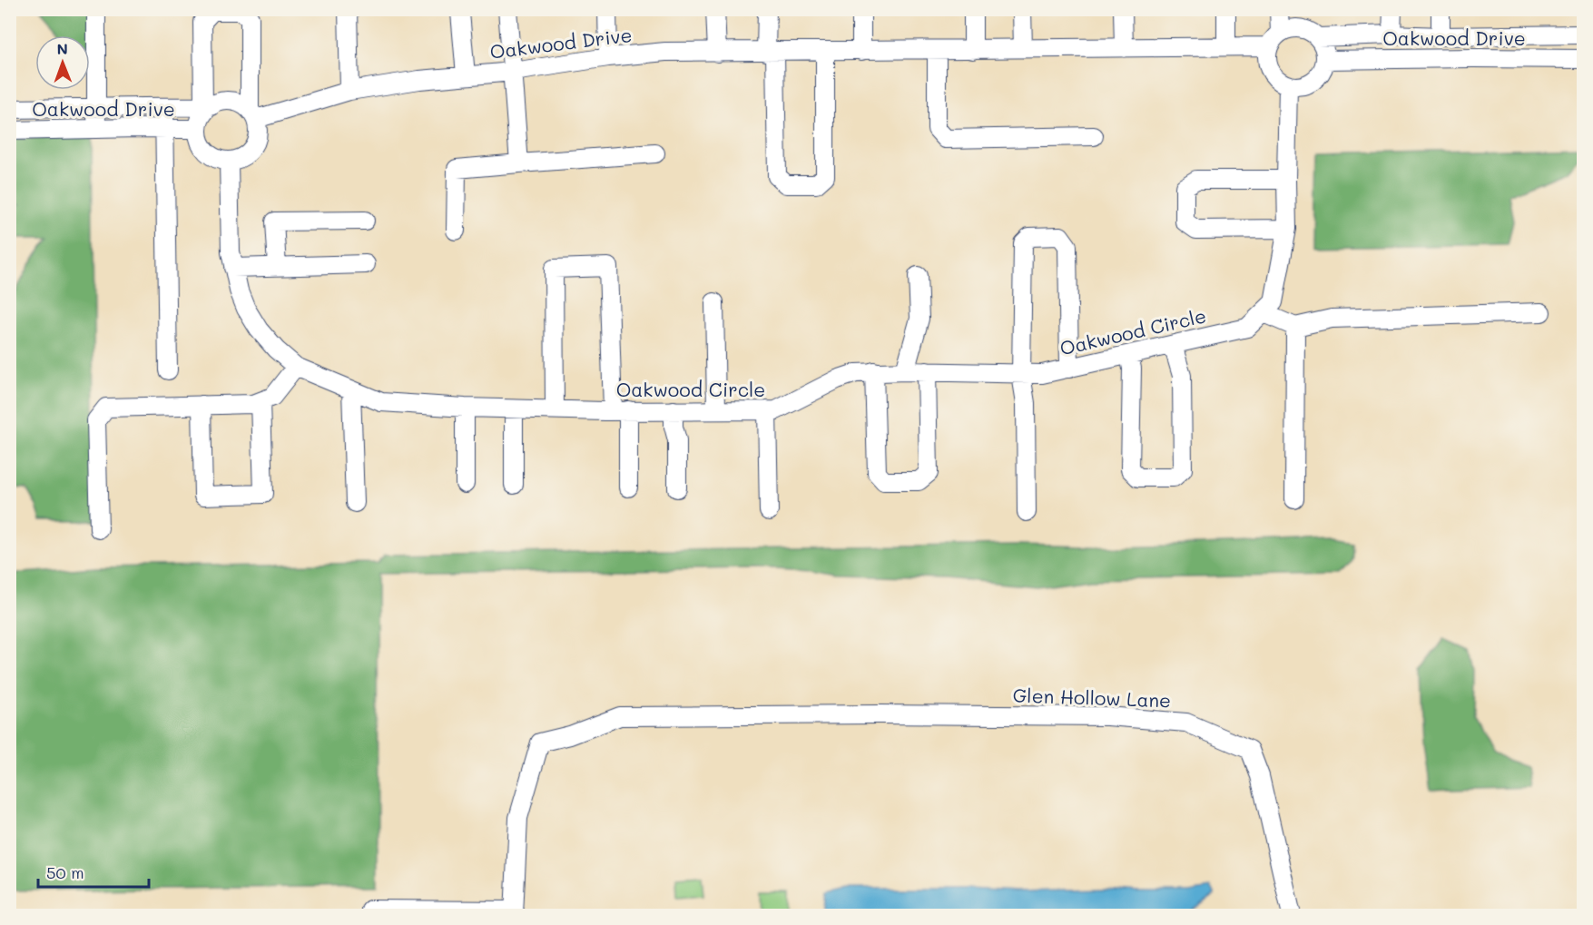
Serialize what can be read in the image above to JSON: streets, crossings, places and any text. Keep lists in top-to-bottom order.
{
  "streets": {
    "street": ["Oakwood Drive", "Oakwood Circle", "Glen Hollow Lane"]
  },
  "crossings": [
    ["Oakwood Drive", "Oakwood Circle"]
  ],
  "scale_bar": "50 m",
  "north": "top"
}
